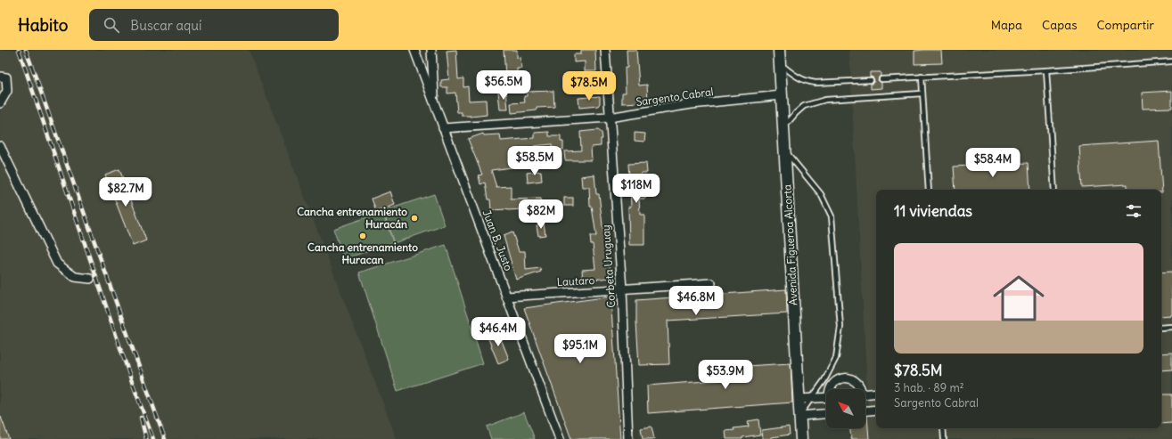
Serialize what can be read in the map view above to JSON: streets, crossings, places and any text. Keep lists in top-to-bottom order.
{
  "streets": {
    "main road": ["Avenida Figueroa Alcorta"],
    "street": [
      "Sargento Cabral",
      "Juan B. Justo",
      "Corbeta Uruguay",
      "Lautaro"
    ]
  },
  "crossings": [
    ["Sargento Cabral", "Juan B. Justo"],
    ["Sargento Cabral", "Avenida Figueroa Alcorta"],
    ["Sargento Cabral", "Corbeta Uruguay"],
    ["Juan B. Justo", "Lautaro"],
    ["Corbeta Uruguay", "Lautaro"]
  ],
  "places": ["Cancha entrenamiento Huracán", "Cancha entrenamiento Huracan"],
  "north": "top left",
  "page": {
    "header": "Habito",
    "search": "Buscar aquí",
    "nav": ["Mapa", "Capas", "Compartir"],
    "price": [
      "$56.5M",
      "$78.5M",
      "$58.5M",
      "$58.4M",
      "$118M",
      "$82.7M",
      "$82M",
      "$46.8M",
      "$46.4M",
      "$95.1M",
      "$53.9M"
    ],
    "heading": "11 viviendas",
    "list": [
      {
        "name": "$78.5M",
        "note": "3 hab. · 89 m² · Sargento Cabral"
      }
    ]
  }
}
